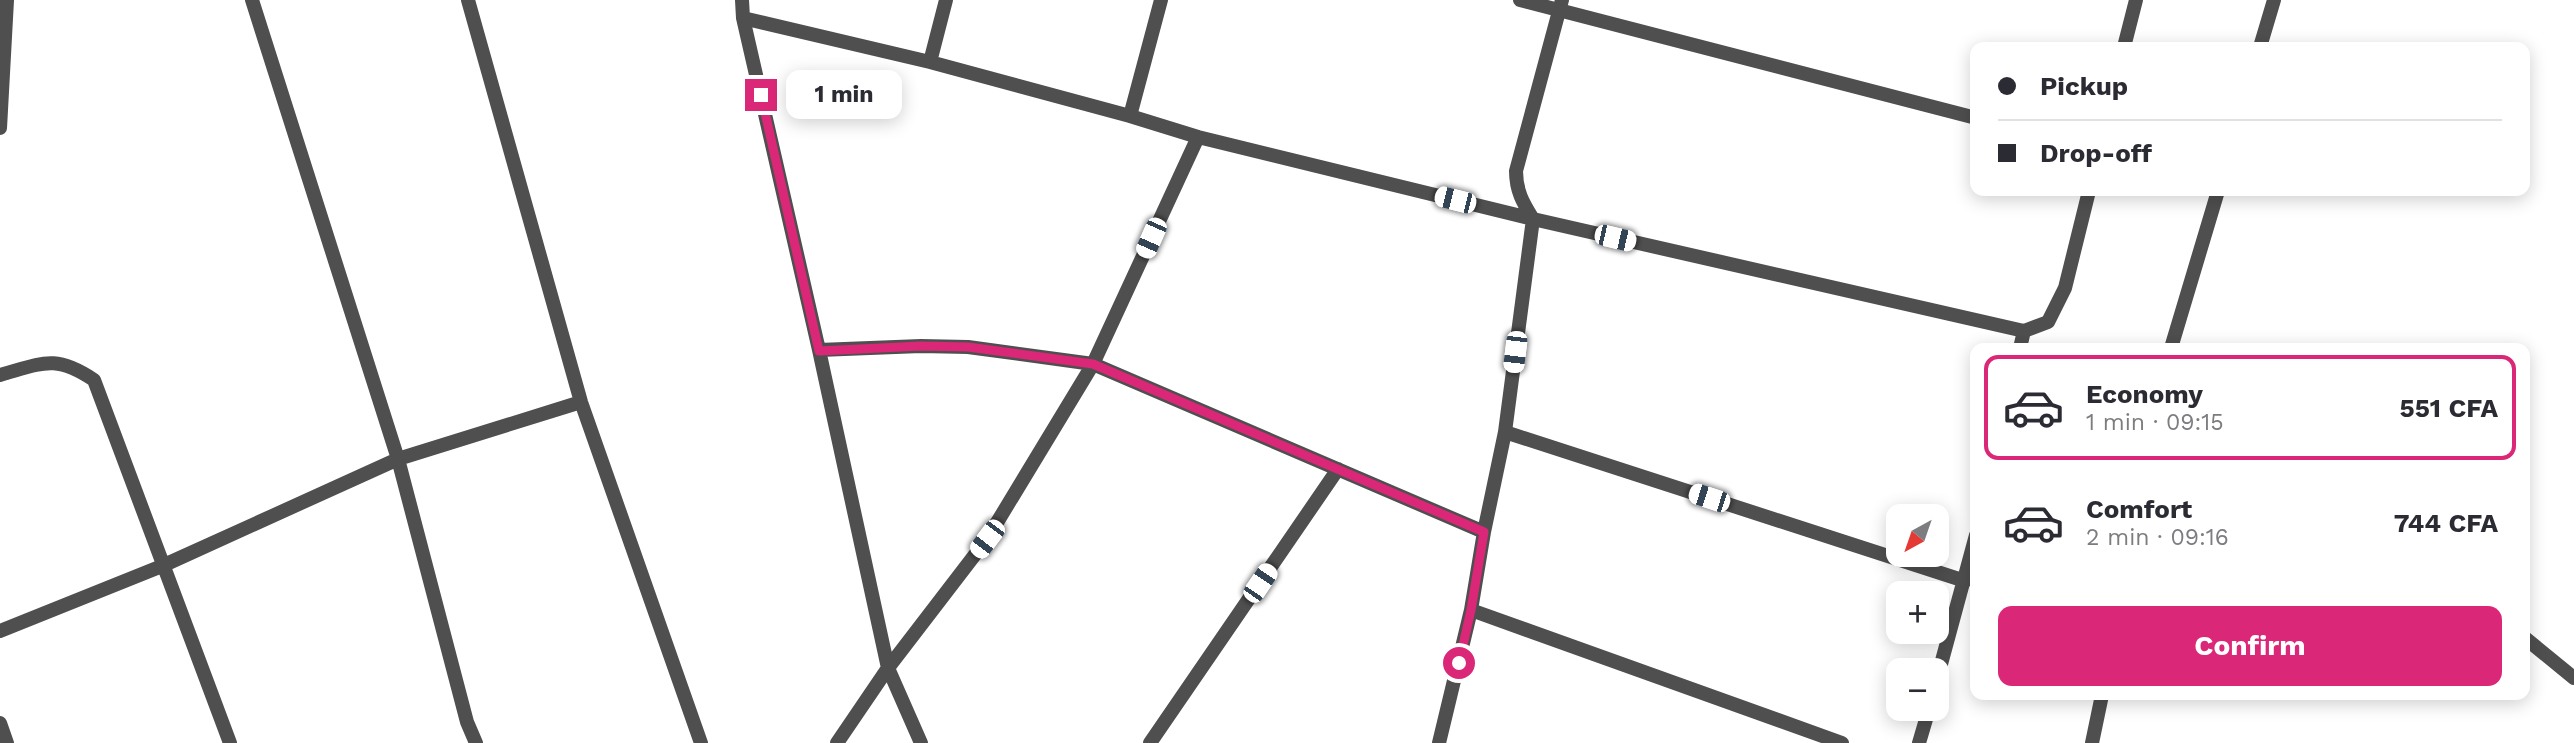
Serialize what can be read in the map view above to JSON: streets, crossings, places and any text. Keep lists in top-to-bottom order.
{
  "north": "bottom left",
  "page": {
    "banner": ["Pickup", "Drop-off"],
    "bubble": "1 min",
    "list": [
      {
        "name": "Economy",
        "note": "1 min · 09:15",
        "value": "551 CFA"
      },
      {
        "name": "Comfort",
        "note": "2 min · 09:16",
        "value": "744 CFA"
      }
    ],
    "map_buttons": ["+", "−"],
    "buttons": "Confirm"
  }
}
